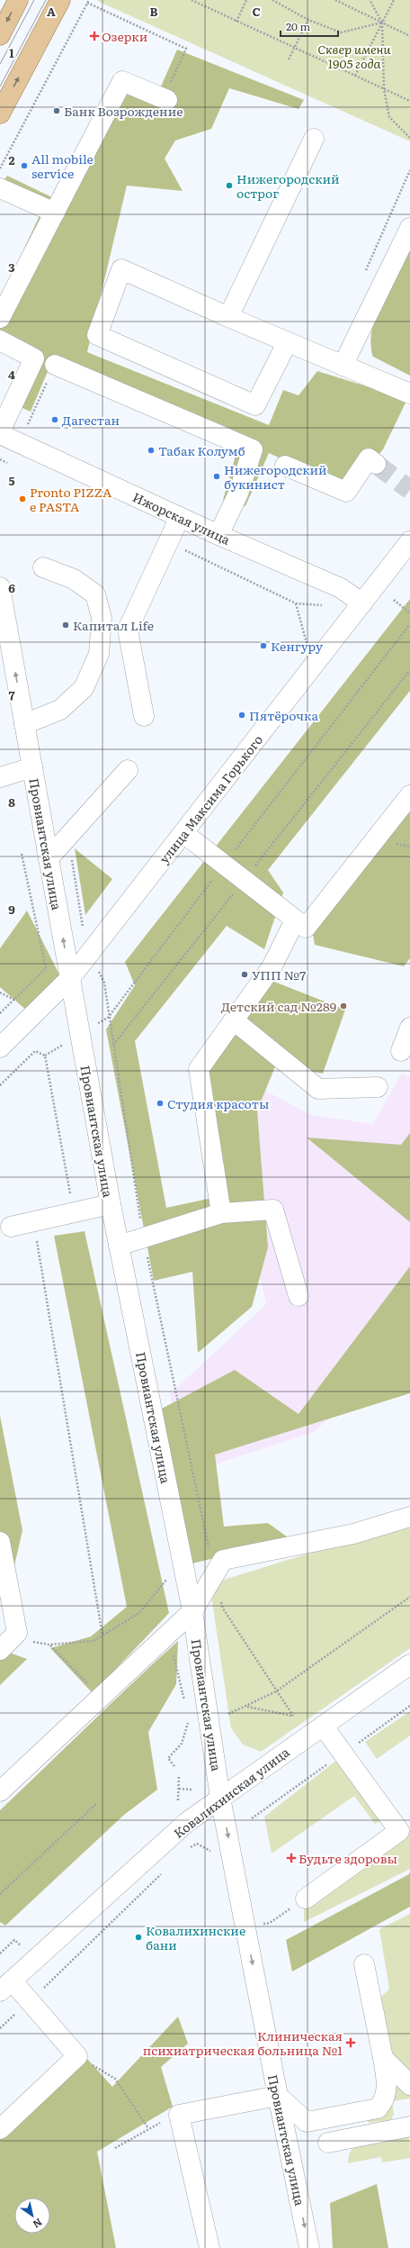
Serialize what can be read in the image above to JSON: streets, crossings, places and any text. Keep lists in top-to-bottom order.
{
  "streets": {
    "street": [
      "Ижорская улица",
      "улица Максима Горького",
      "Провиантская улица",
      "Ковалихинская улица"
    ]
  },
  "crossings": [
    ["Ижорская улица", "улица Максима Горького"],
    ["улица Максима Горького", "Провиантская улица"],
    ["Провиантская улица", "Ковалихинская улица"]
  ],
  "parks": ["Сквер имени 1905 года"],
  "places": {
    "health": ["Озерки", "Будьте здоровы", "Клиническая психиатрическая больница №1"],
    "other": [
      "Банк Возрождение",
      "All mobile service",
      "Нижегородский острог",
      "Дагестан",
      "Табак Колумб",
      "Нижегородский букинист",
      "Pronto PIZZA e PASTA",
      "Капитал Life",
      "Кенгуру",
      "Пятёрочка",
      "УПП №7",
      "Детский сад №289",
      "Студия красоты",
      "Ковалихинские бани"
    ]
  },
  "scale_bar": "20 m",
  "north": "bottom right",
  "grid": {
    "columns": ["A", "B", "C"],
    "rows": [
      "1",
      "2",
      "3",
      "4",
      "5",
      "6",
      "7",
      "8",
      "9"
    ]
  }
}
